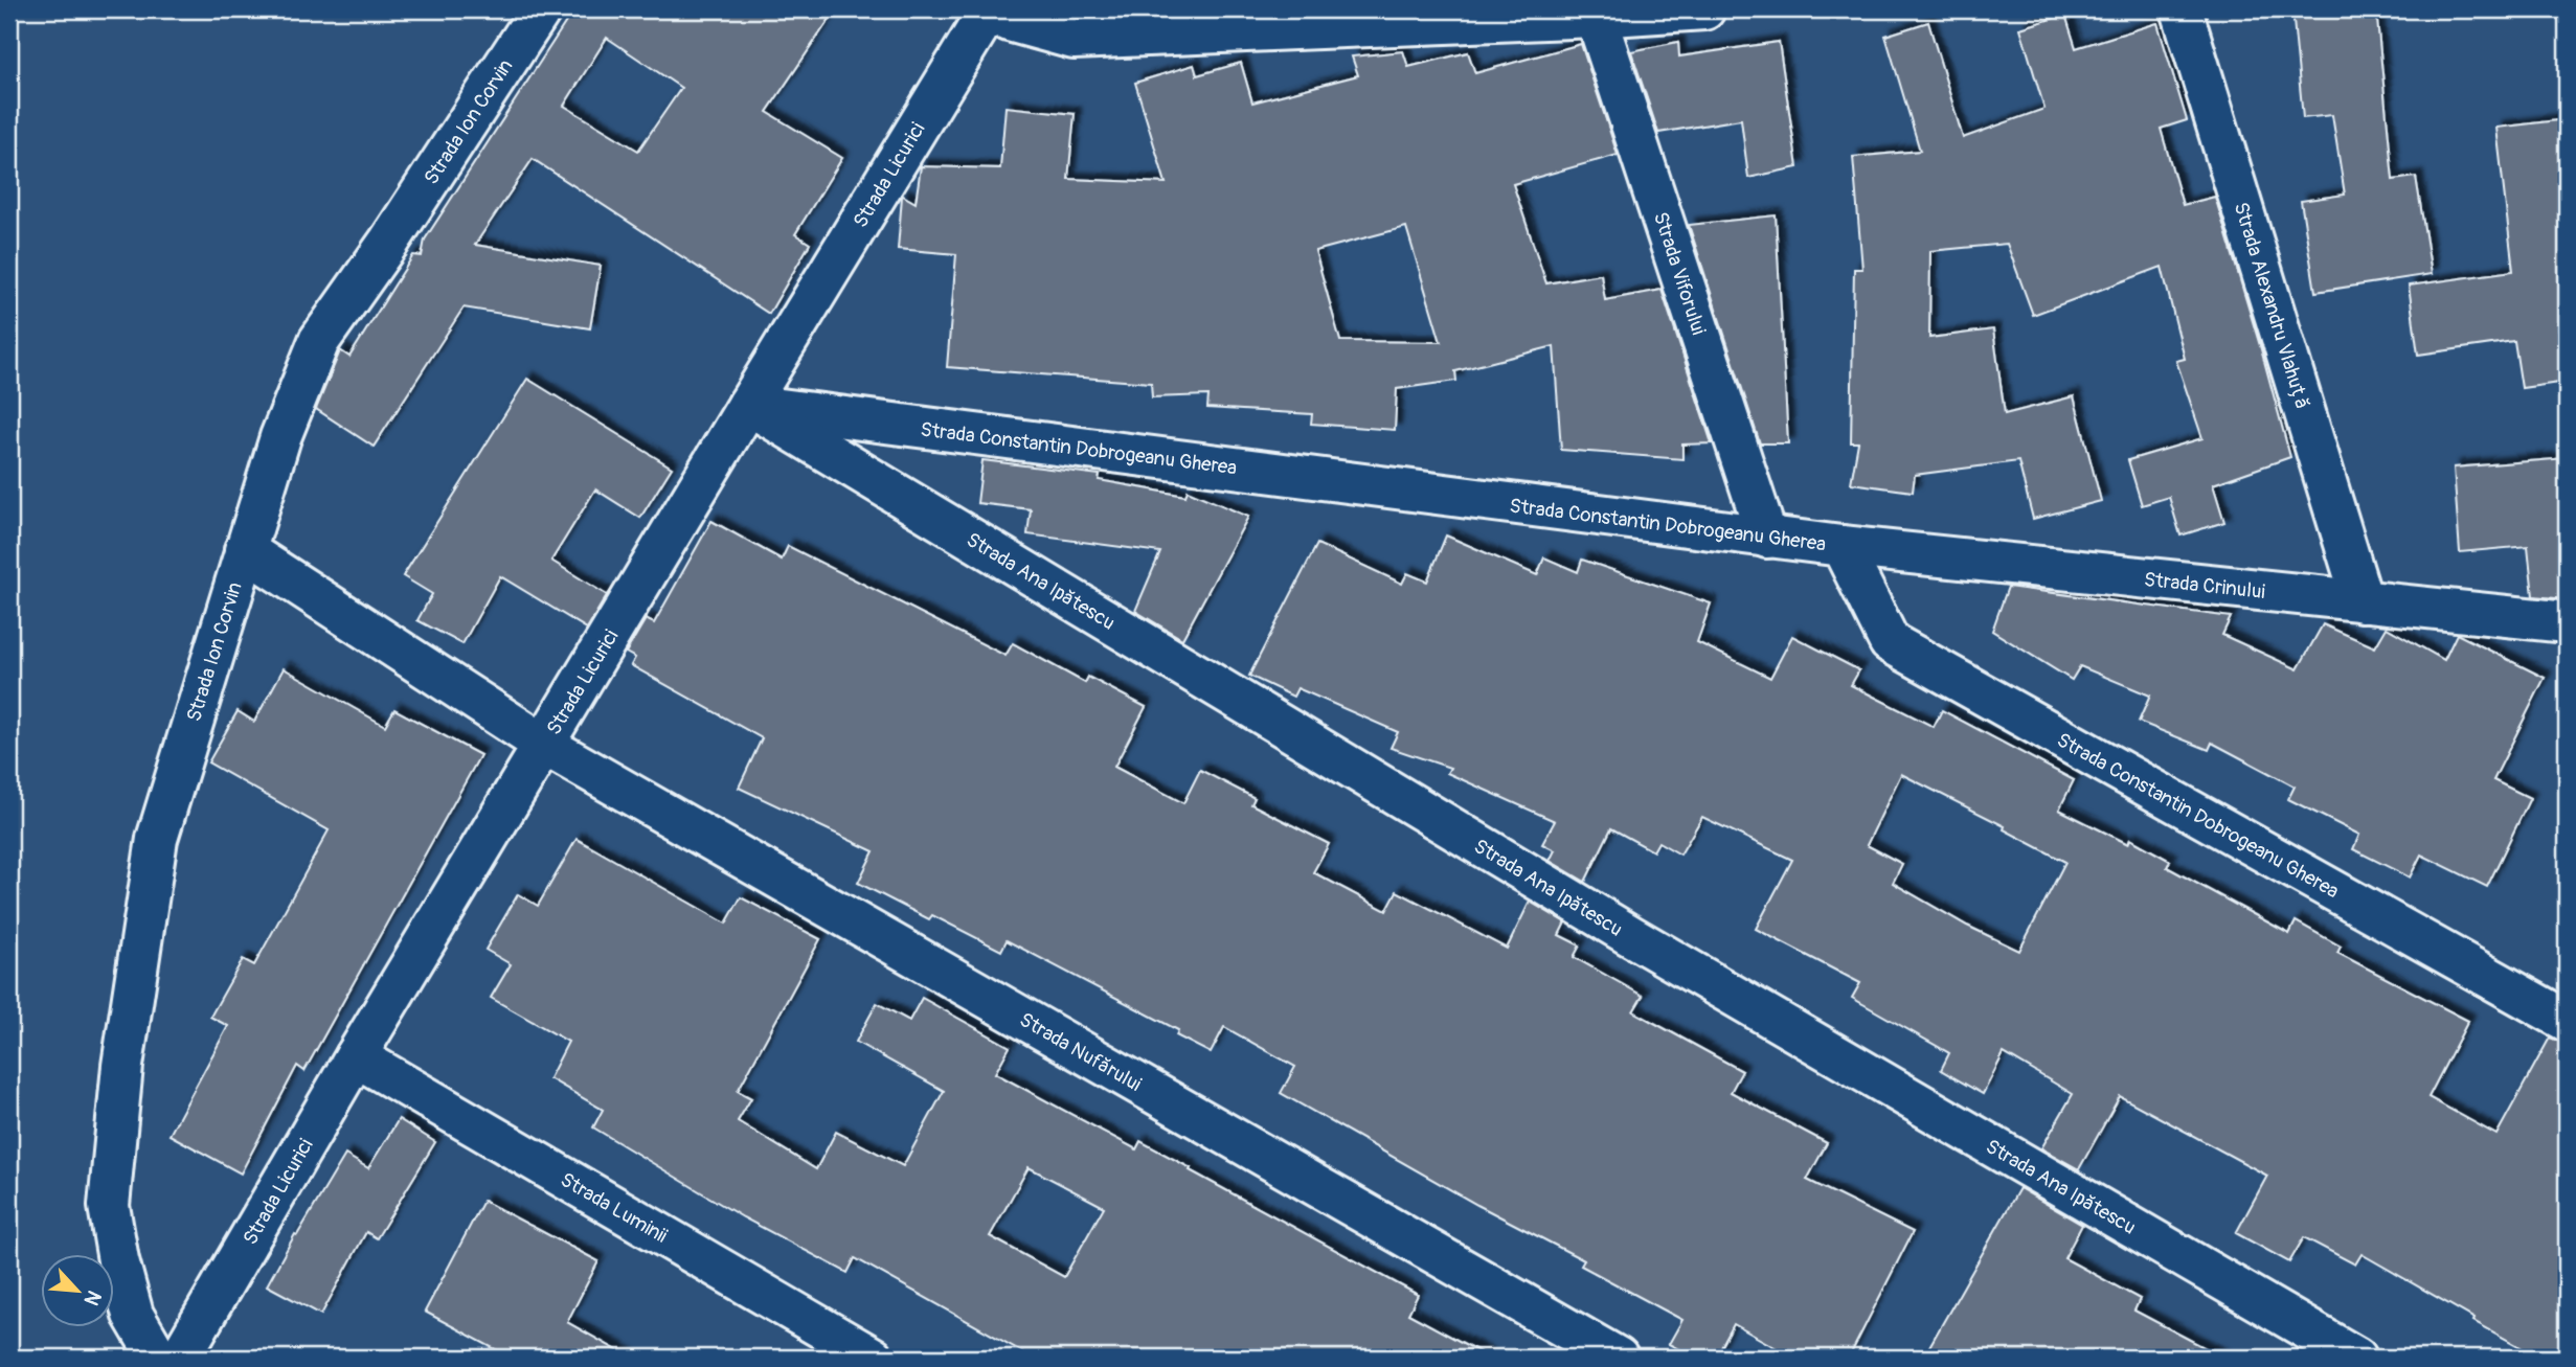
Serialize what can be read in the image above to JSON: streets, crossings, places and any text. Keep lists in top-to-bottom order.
{
  "streets": {
    "street": [
      "Strada Ion Corvin",
      "Strada Licurici",
      "Strada Viforului",
      "Strada Alexandru Vlahuță",
      "Strada Constantin Dobrogeanu Gherea",
      "Strada Ana Ipătescu",
      "Strada Crinului",
      "Strada Nufărului",
      "Strada Luminii"
    ]
  },
  "crossings": [
    ["Strada Ion Corvin", "Strada Nufărului"],
    ["Strada Licurici", "Strada Constantin Dobrogeanu Gherea"],
    ["Strada Licurici", "Strada Ana Ipătescu"],
    ["Strada Licurici", "Strada Nufărului"],
    ["Strada Licurici", "Strada Luminii"],
    ["Strada Viforului", "Strada Constantin Dobrogeanu Gherea"],
    ["Strada Alexandru Vlahuță", "Strada Crinului"],
    ["Strada Constantin Dobrogeanu Gherea", "Strada Ana Ipătescu"],
    ["Strada Constantin Dobrogeanu Gherea", "Strada Crinului"]
  ],
  "north": "bottom right"
}
